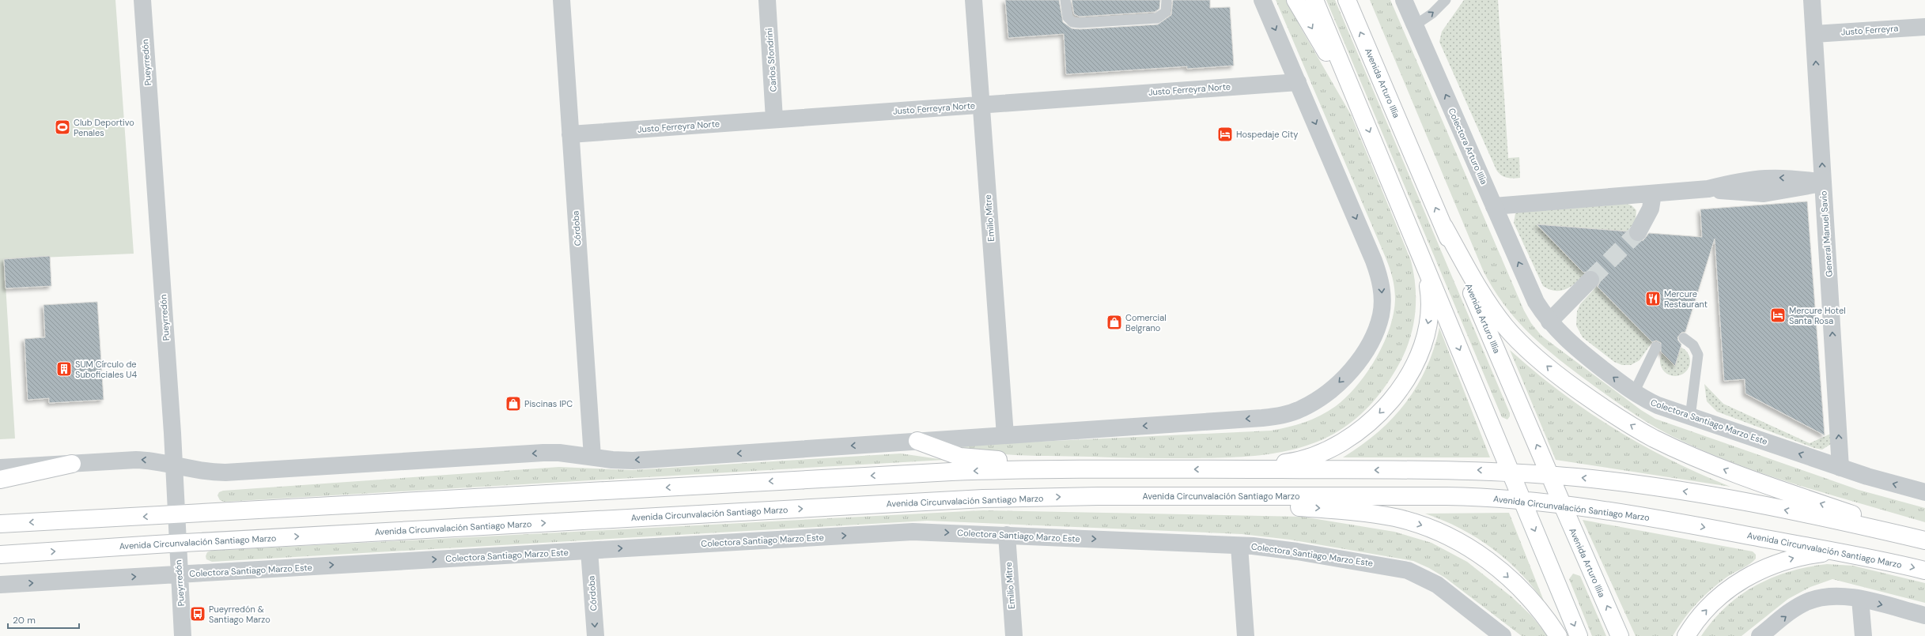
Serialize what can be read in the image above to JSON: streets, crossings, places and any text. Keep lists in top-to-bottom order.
{
  "streets": {
    "main road": ["Avenida Arturo Illia", "Avenida Circunvalación Santiago Marzo"],
    "street": [
      "Justo Ferreyra",
      "Carlos Sfondrini",
      "Pueyrredón",
      "Justo Ferreyra Norte",
      "Colectora Arturo Illia",
      "Emilio Mitre",
      "Córdoba",
      "General Manuel Savio",
      "Colectora Santiago Marzo Este"
    ]
  },
  "crossings": [
    ["Justo Ferreyra", "General Manuel Savio"],
    ["Carlos Sfondrini", "Justo Ferreyra Norte"],
    ["Pueyrredón", "Colectora Santiago Marzo Este"],
    ["Pueyrredón", "Avenida Circunvalación Santiago Marzo"],
    ["Avenida Arturo Illia", "Avenida Circunvalación Santiago Marzo"],
    ["Justo Ferreyra Norte", "Emilio Mitre"],
    ["Justo Ferreyra Norte", "Córdoba"],
    ["Colectora Arturo Illia", "Colectora Santiago Marzo Este"],
    ["Emilio Mitre", "Colectora Santiago Marzo Este"],
    ["Córdoba", "Colectora Santiago Marzo Este"],
    ["General Manuel Savio", "Colectora Santiago Marzo Este"]
  ],
  "one_way": ["Colectora Arturo Illia", "General Manuel Savio"],
  "places": {
    "sports": ["Club Deportivo Penales"],
    "hotel": ["Hospedaje City", "Mercure Hotel Santa Rosa"],
    "restaurant": ["Mercure Restaurant"],
    "shop": ["Comercial Belgrano", "Piscinas IPC"],
    "building": ["SUM Círculo de Suboficiales U4"],
    "bus stop": ["Pueyrredón & Santiago Marzo"]
  },
  "scale_bar": "20 m"
}
